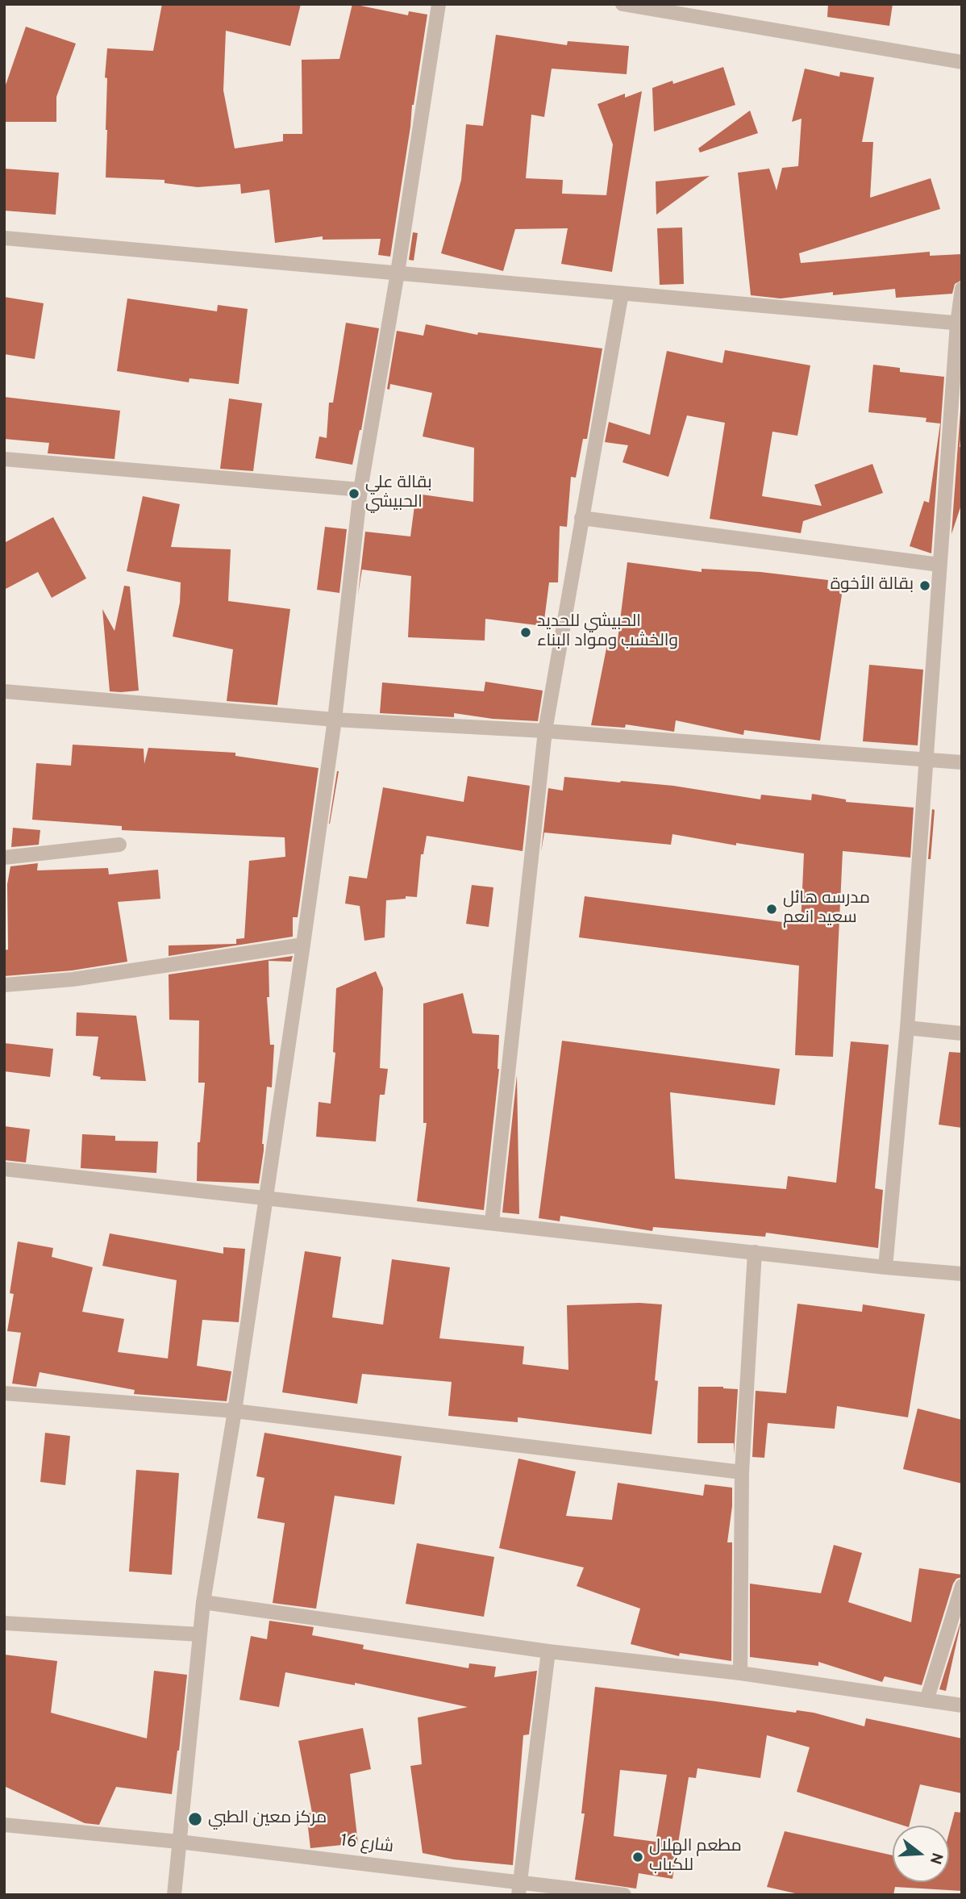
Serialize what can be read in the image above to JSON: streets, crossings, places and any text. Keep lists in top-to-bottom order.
{
  "streets": {
    "street": ["شارع 16"]
  },
  "places": [
    "بقالة علي الحبيشي",
    "بقالة الأخوة",
    "الحبيشي للحديد والخشب ومواد البناء",
    "مدرسه هائل سعيد انعم",
    "مركز معين الطبي",
    "مطعم الهلال للكباب"
  ],
  "north": "right"
}
